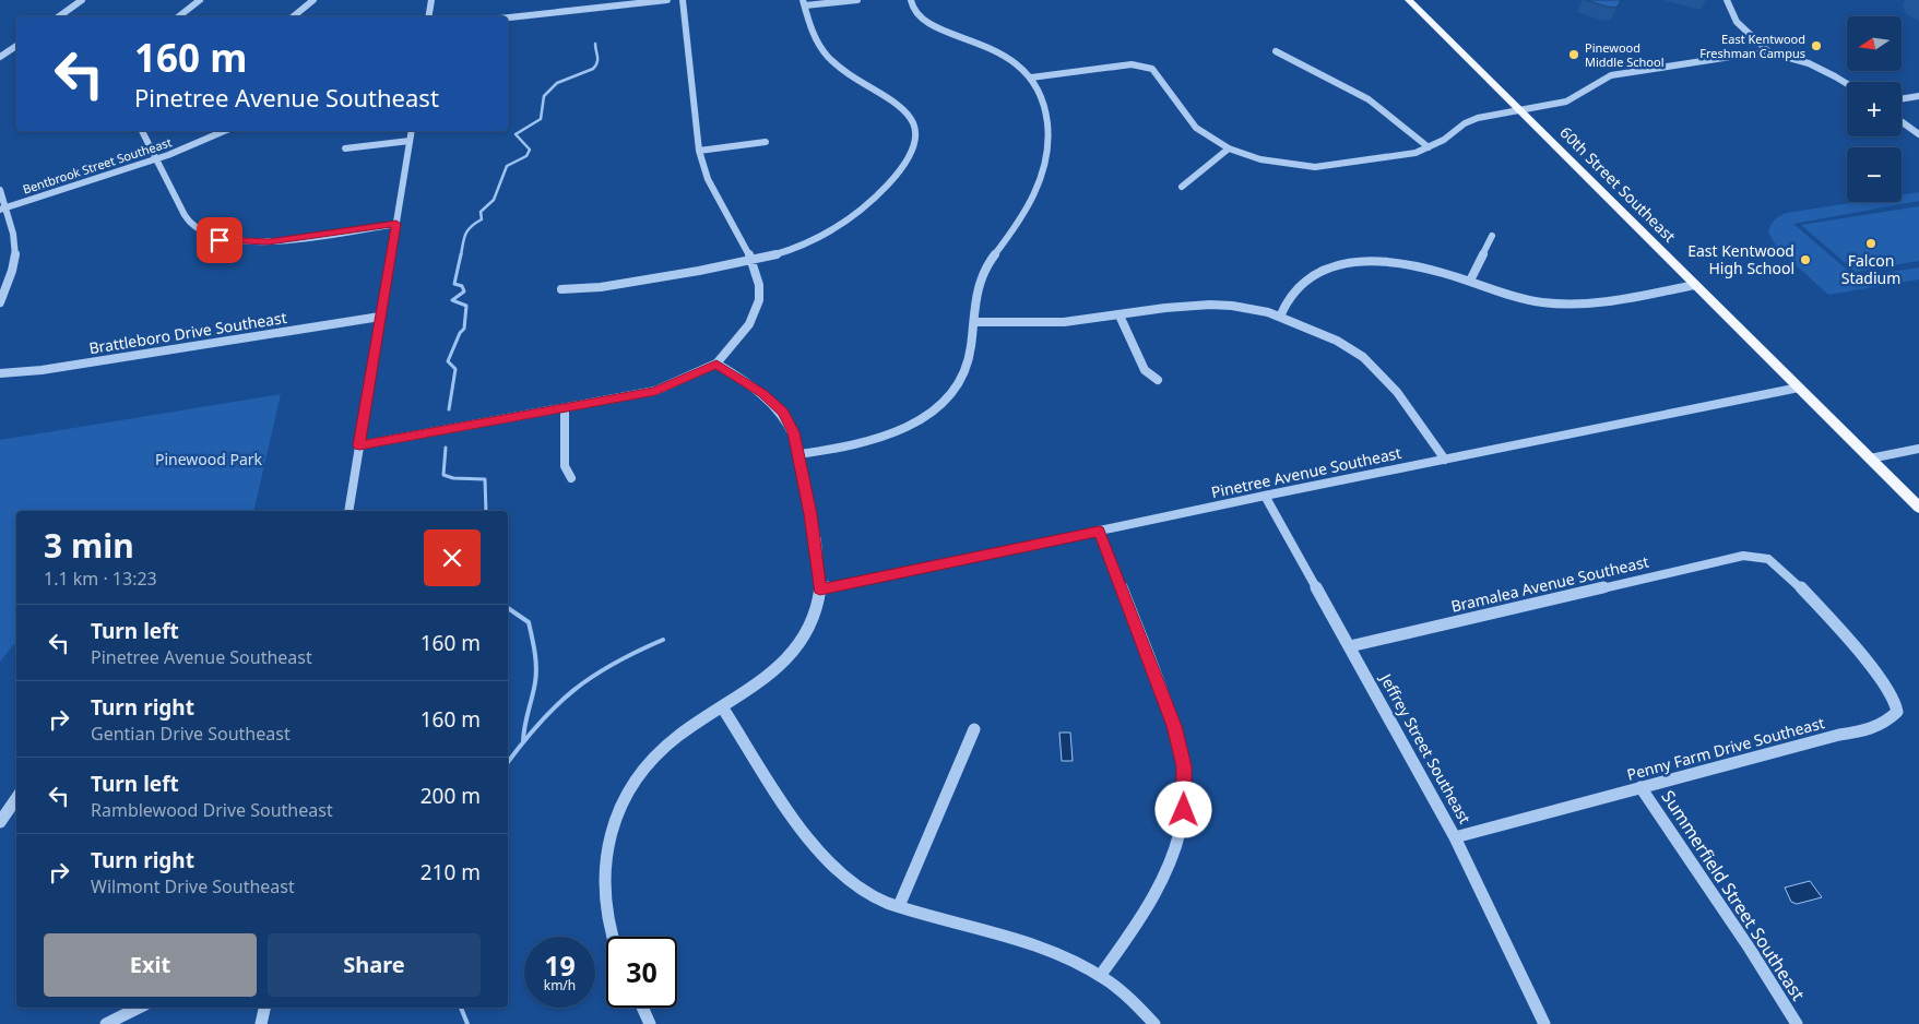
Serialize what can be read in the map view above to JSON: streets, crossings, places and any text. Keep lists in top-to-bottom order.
{
  "streets": {
    "main road": ["60th Street Southeast"],
    "street": [
      "Bentbrook Street Southeast",
      "Brattleboro Drive Southeast",
      "Pinetree Avenue Southeast",
      "Bramalea Avenue Southeast",
      "Jeffrey Street Southeast",
      "Penny Farm Drive Southeast",
      "Summerfield Street Southeast"
    ]
  },
  "crossings": [
    ["60th Street Southeast", "Pinetree Avenue Southeast"],
    ["Pinetree Avenue Southeast", "Jeffrey Street Southeast"],
    ["Bramalea Avenue Southeast", "Jeffrey Street Southeast"],
    ["Bramalea Avenue Southeast", "Penny Farm Drive Southeast"],
    ["Jeffrey Street Southeast", "Penny Farm Drive Southeast"],
    ["Penny Farm Drive Southeast", "Summerfield Street Southeast"]
  ],
  "parks": ["Pinewood Park"],
  "places": [
    "East Kentwood Freshman Campus",
    "Pinewood Middle School",
    "Falcon Stadium",
    "East Kentwood High School"
  ],
  "north": "left",
  "page": {
    "map_buttons": ["+", "−"],
    "turn": ["160 m", "Pinetree Avenue Southeast"],
    "heading": ["3 min", "1.1 km · 13:23"],
    "list": [
      {
        "name": "Turn left",
        "note": "Pinetree Avenue Southeast",
        "value": "160 m"
      },
      {
        "name": "Turn right",
        "note": "Gentian Drive Southeast",
        "value": "160 m"
      },
      {
        "name": "Turn left",
        "note": "Ramblewood Drive Southeast",
        "value": "200 m"
      },
      {
        "name": "Turn right",
        "note": "Wilmont Drive Southeast",
        "value": "210 m"
      }
    ],
    "buttons": ["Exit", "Share"],
    "speed": "19 km/h",
    "limit": "30"
  }
}
